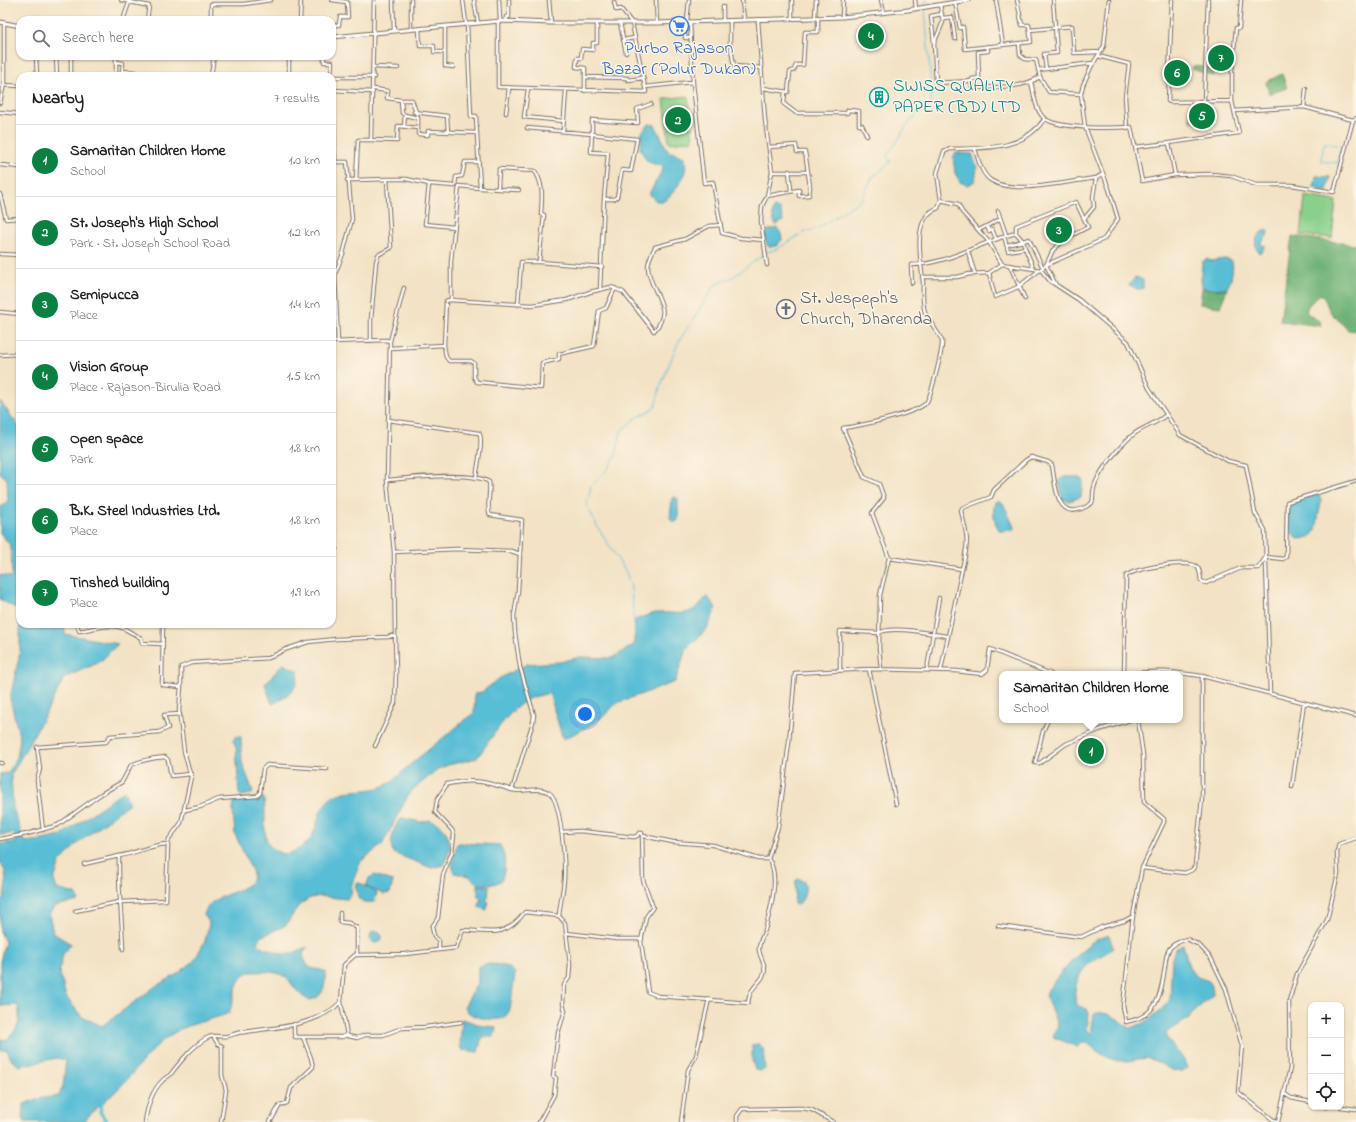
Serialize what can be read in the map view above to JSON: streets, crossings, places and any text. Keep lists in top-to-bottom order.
{
  "places": {
    "supermarket": ["Purbo Rajason Bazar (Polur Dukan)"],
    "building": ["SWISS QUALITY PAPER (BD) LTD"],
    "church": ["St. Jespeph's Church, Dharenda"]
  },
  "page": {
    "search": "Search here",
    "pins": [
      "4",
      "7",
      "6",
      "5",
      "2",
      "3",
      "1"
    ],
    "heading": ["Nearby", "7 results"],
    "list": [
      {
        "mark": "1",
        "name": "Samaritan Children Home",
        "note": "School",
        "value": "1.0 km"
      },
      {
        "mark": "2",
        "name": "St. Joseph's High School",
        "note": "Park · St. Joseph School Road",
        "value": "1.2 km"
      },
      {
        "mark": "3",
        "name": "Semipucca",
        "note": "Place",
        "value": "1.4 km"
      },
      {
        "mark": "4",
        "name": "Vision Group",
        "note": "Place · Rajason-Birulia Road",
        "value": "1.5 km"
      },
      {
        "mark": "5",
        "name": "Open space",
        "note": "Park",
        "value": "1.8 km"
      },
      {
        "mark": "6",
        "name": "B.K. Steel Industries Ltd.",
        "note": "Place",
        "value": "1.8 km"
      },
      {
        "mark": "7",
        "name": "Tinshed building",
        "note": "Place",
        "value": "1.9 km"
      }
    ],
    "popup": ["Samaritan Children Home", "School"],
    "map_buttons": ["+", "−"]
  }
}
